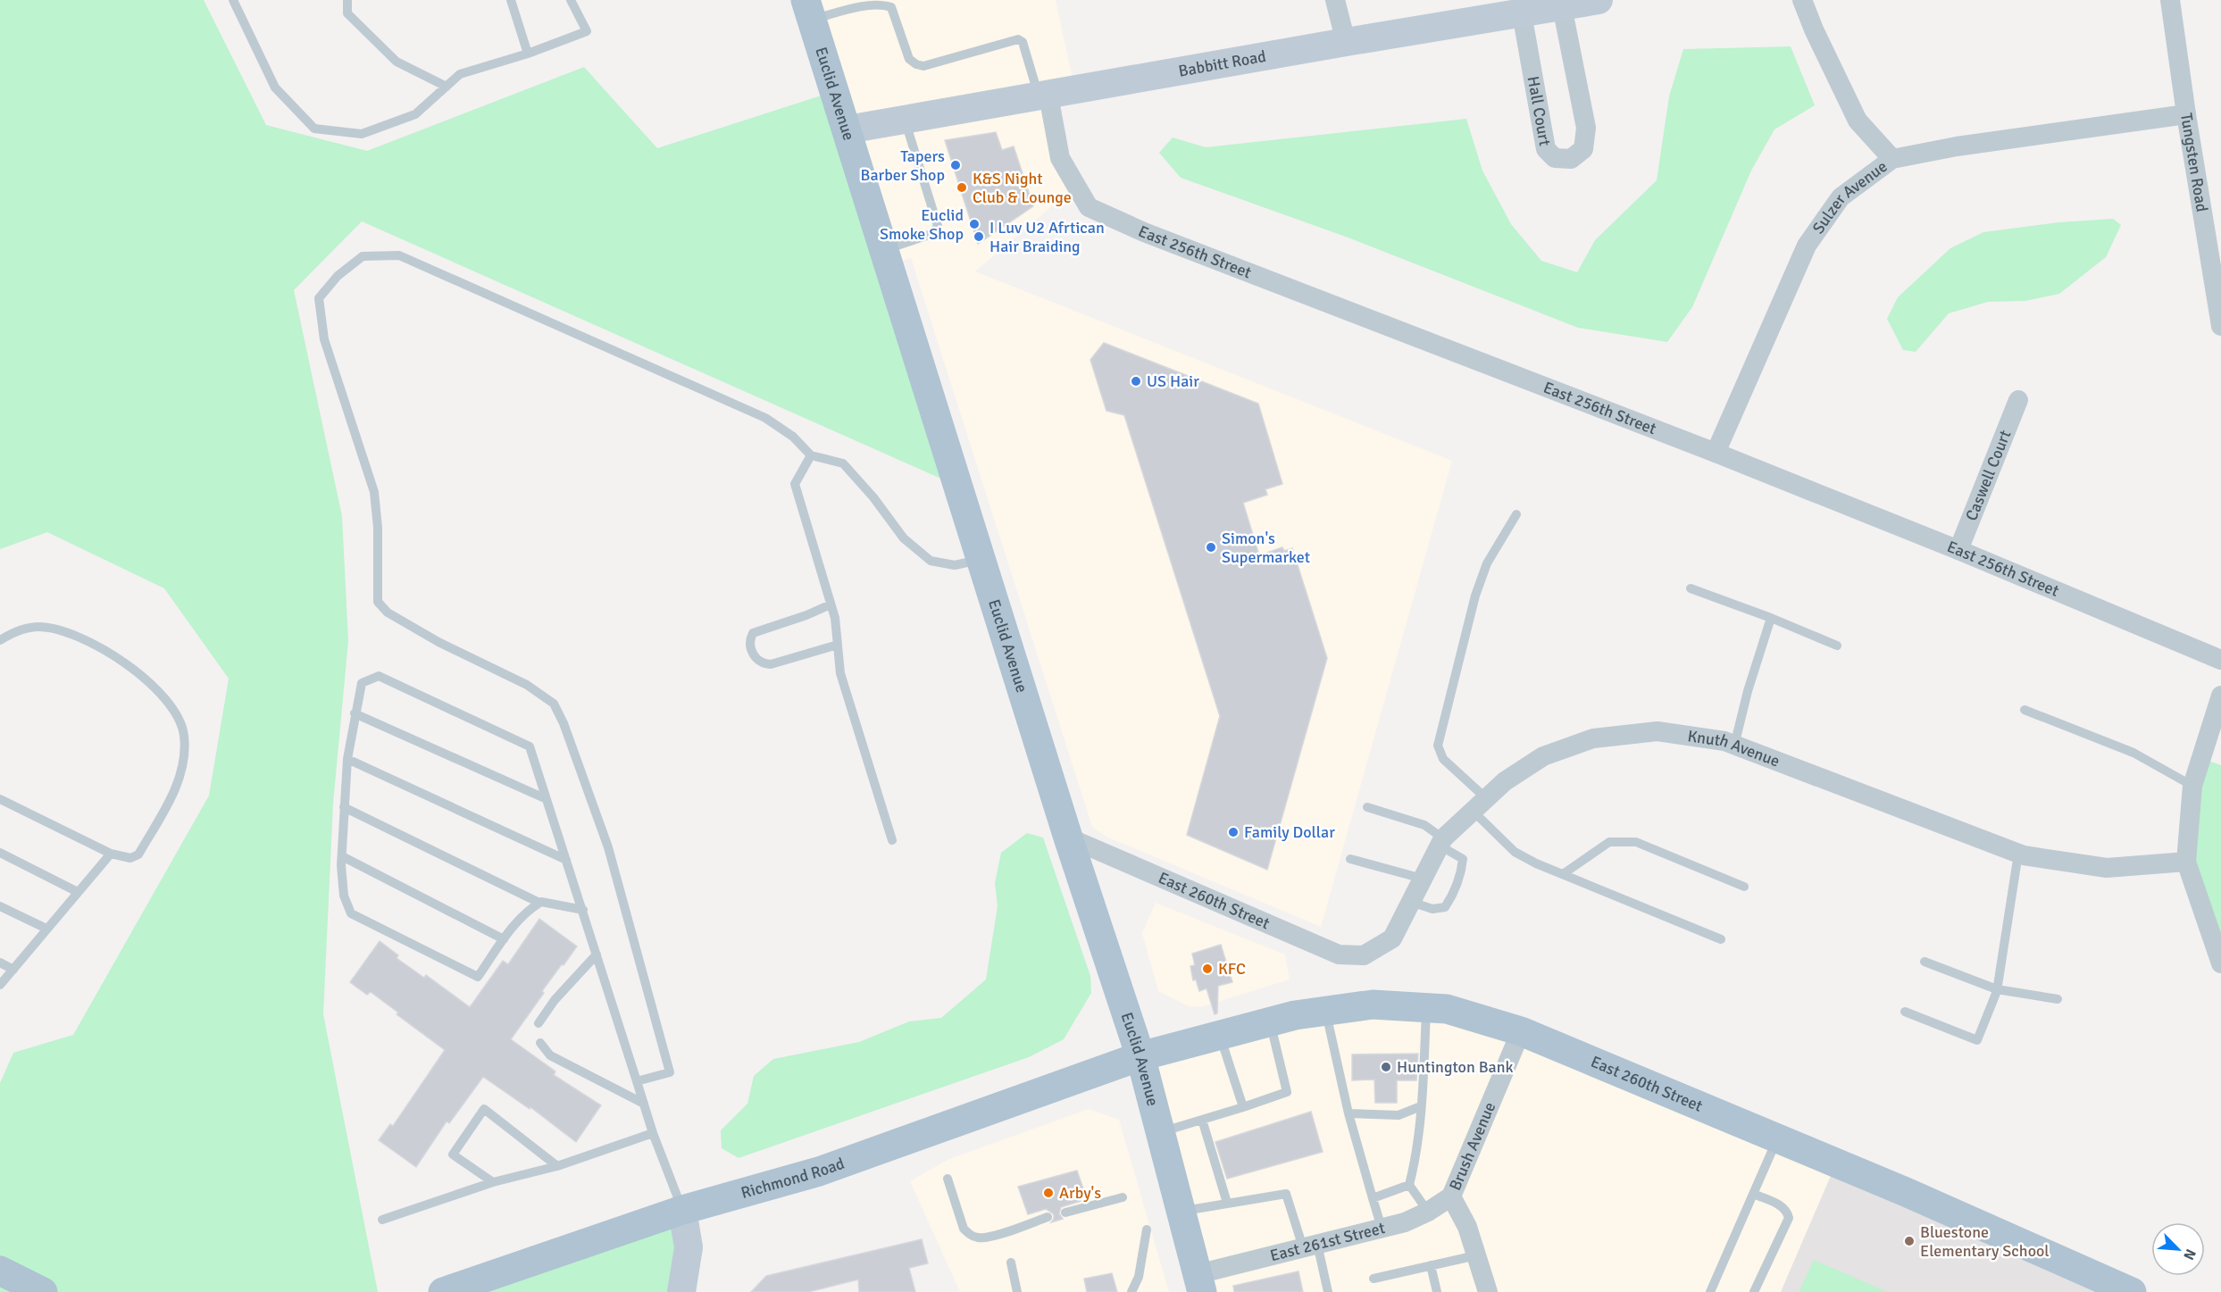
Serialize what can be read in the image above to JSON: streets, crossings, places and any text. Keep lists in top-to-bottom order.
{
  "streets": {
    "main road": [
      "Babbitt Road",
      "Euclid Avenue",
      "East 260th Street",
      "Richmond Road"
    ],
    "street": [
      "Hall Court",
      "Tungsten Road",
      "Sulzer Avenue",
      "East 256th Street",
      "Caswell Court",
      "Knuth Avenue",
      "Brush Avenue",
      "East 261st Street"
    ]
  },
  "crossings": [
    ["Babbitt Road", "Euclid Avenue"],
    ["Babbitt Road", "Hall Court"],
    ["Babbitt Road", "East 256th Street"],
    ["Euclid Avenue", "East 260th Street"],
    ["Euclid Avenue", "Richmond Road"],
    ["Euclid Avenue", "East 261st Street"],
    ["Tungsten Road", "Sulzer Avenue"],
    ["Sulzer Avenue", "East 256th Street"],
    ["East 256th Street", "Caswell Court"],
    ["Knuth Avenue", "East 260th Street"],
    ["East 260th Street", "Brush Avenue"],
    ["East 260th Street", "Richmond Road"],
    ["Brush Avenue", "East 261st Street"]
  ],
  "places": [
    "Tapers Barber Shop",
    "K&S Night Club & Lounge",
    "Euclid Smoke Shop",
    "I Luv U2 Afrtican Hair Braiding",
    "US Hair",
    "Simon's Supermarket",
    "Family Dollar",
    "KFC",
    "Huntington Bank",
    "Arby's",
    "Bluestone Elementary School"
  ],
  "north": "bottom right"
}
